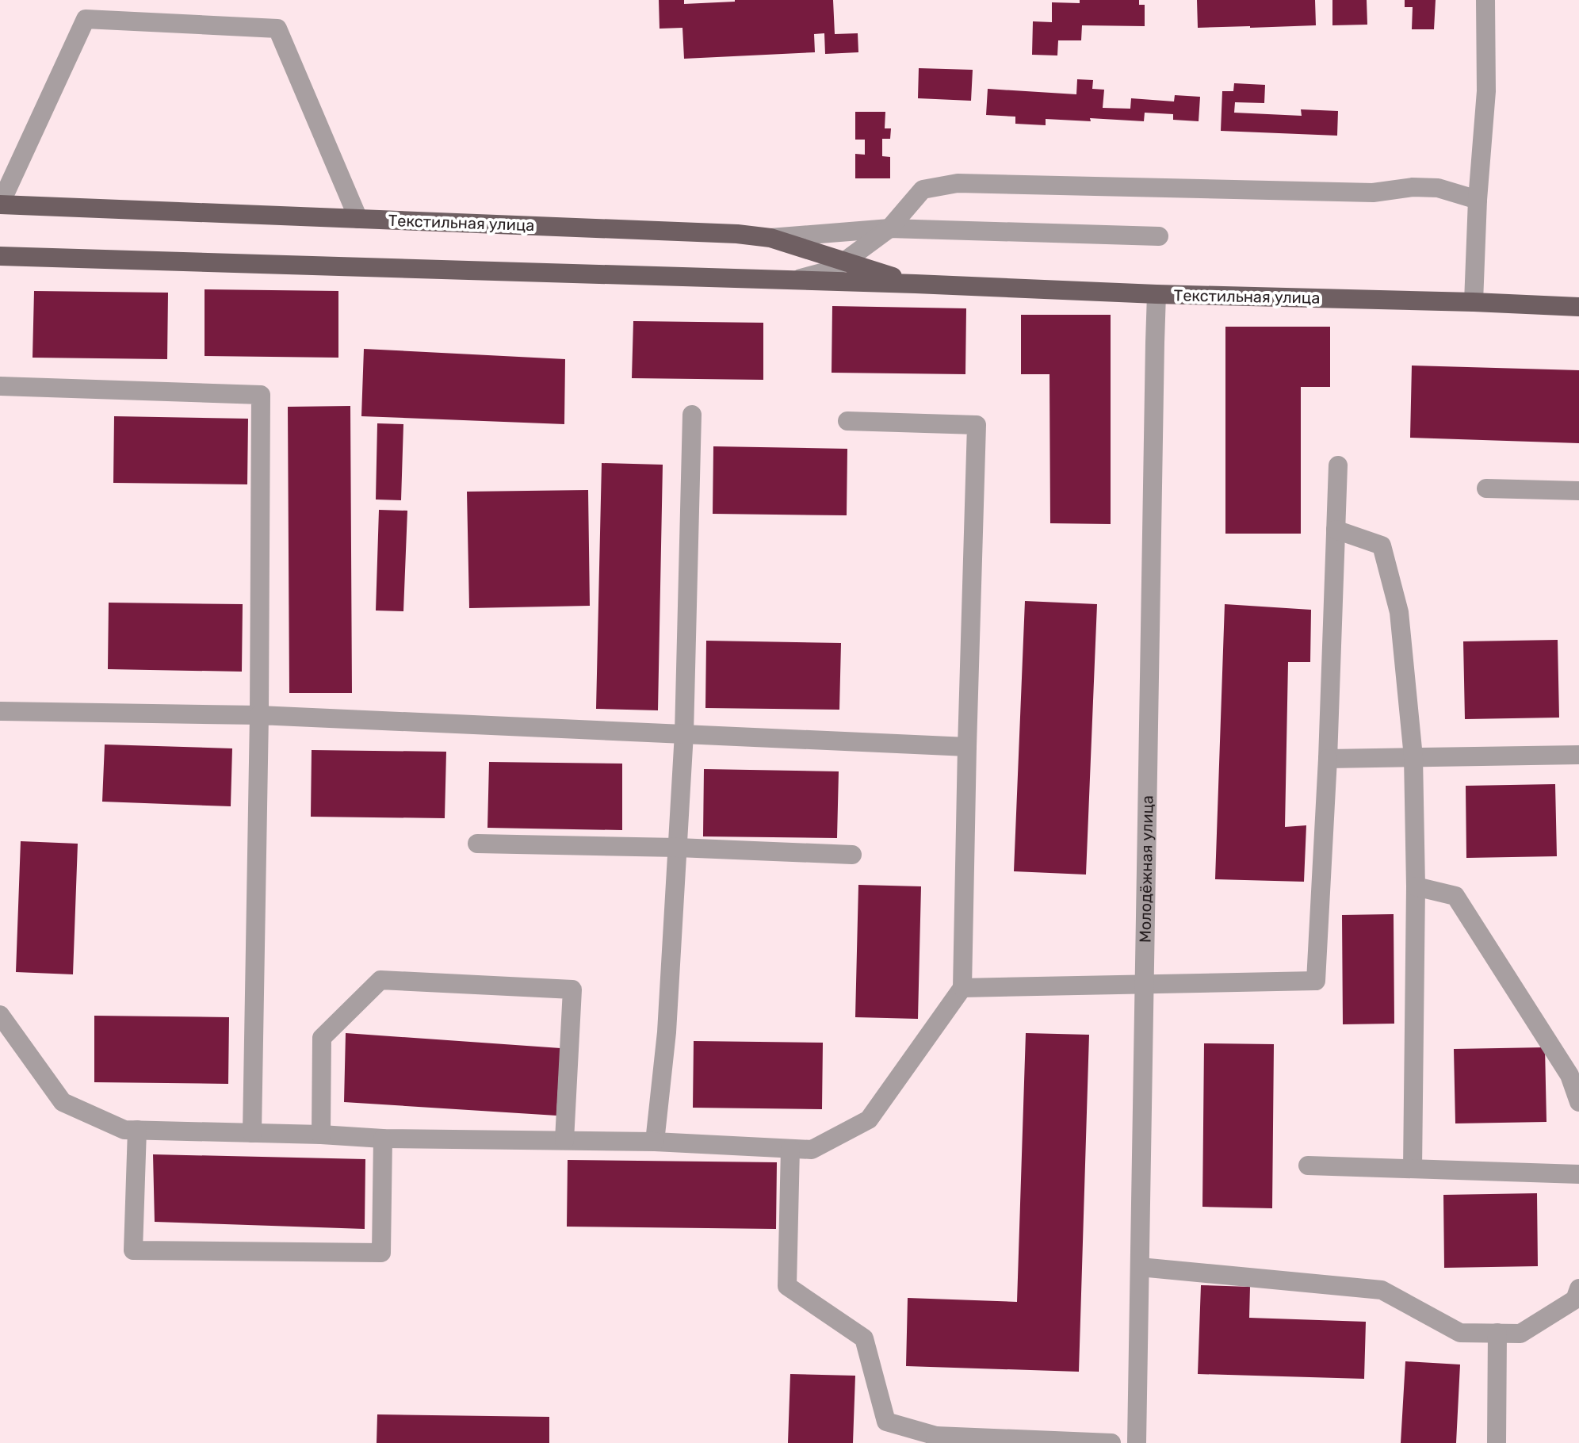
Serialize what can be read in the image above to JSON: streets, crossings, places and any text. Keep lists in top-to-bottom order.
{
  "streets": {
    "main road": ["Текстильная улица"],
    "street": ["Молодёжная улица"]
  },
  "crossings": [
    ["Текстильная улица", "Молодёжная улица"]
  ]
}
